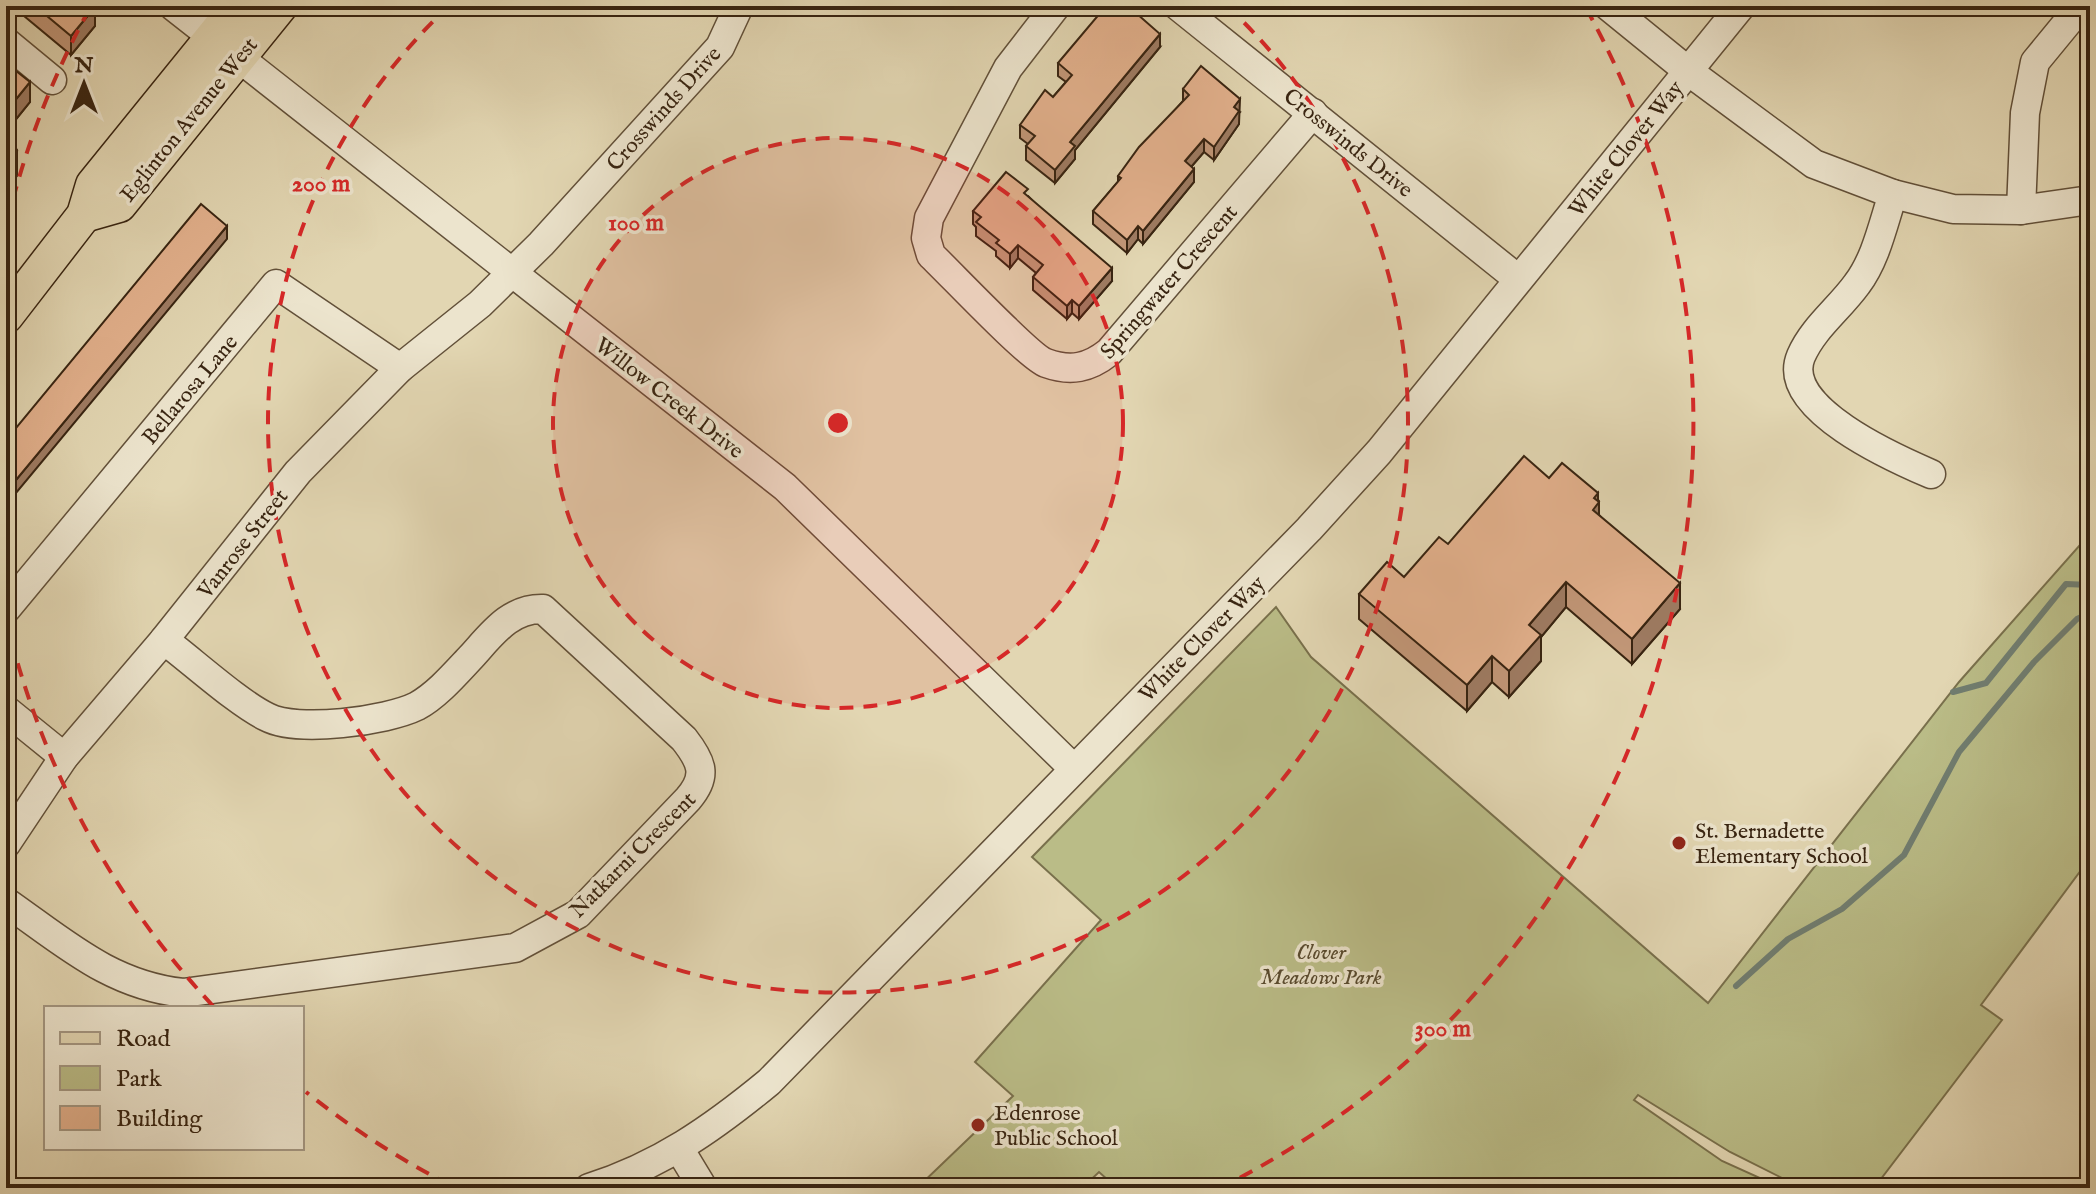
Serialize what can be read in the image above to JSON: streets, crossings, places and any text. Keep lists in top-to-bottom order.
{
  "streets": {
    "main road": ["Eglinton Avenue West"],
    "street": [
      "Crosswinds Drive",
      "White Clover Way",
      "Springwater Crescent",
      "Bellarosa Lane",
      "Willow Creek Drive",
      "Vanrose Street",
      "Natkarni Crescent"
    ]
  },
  "crossings": [
    ["Crosswinds Drive", "White Clover Way"],
    ["Crosswinds Drive", "Springwater Crescent"],
    ["Crosswinds Drive", "Willow Creek Drive"],
    ["Crosswinds Drive", "Vanrose Street"],
    ["Eglinton Avenue West", "Willow Creek Drive"],
    ["White Clover Way", "Willow Creek Drive"],
    ["Bellarosa Lane", "Vanrose Street"],
    ["Willow Creek Drive", "Vanrose Street"],
    ["Vanrose Street", "Natkarni Crescent"]
  ],
  "parks": ["Clover Meadows Park"],
  "places": ["St. Bernadette Elementary School", "Edenrose Public School"],
  "legend": ["Road", "Park", "Building"],
  "north": "top",
  "rings": ["200 m", "100 m", "300 m"]
}
